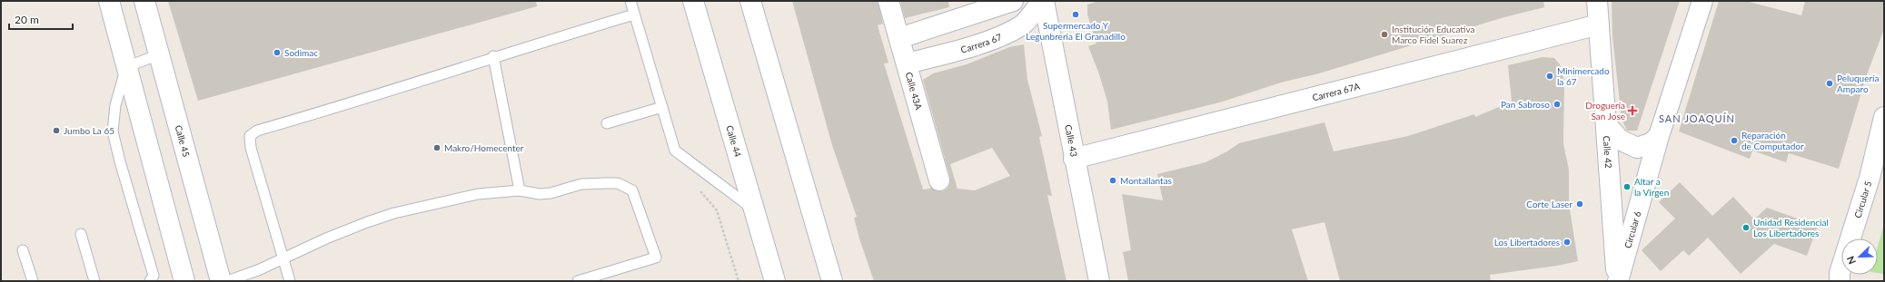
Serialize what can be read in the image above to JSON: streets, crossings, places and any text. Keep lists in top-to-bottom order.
{
  "streets": {
    "street": [
      "Carrera 67",
      "Calle 43A",
      "Carrera 67A",
      "Calle 44",
      "Calle 45",
      "Calle 43",
      "Calle 42",
      "Circular 5",
      "Circular 6"
    ]
  },
  "crossings": [
    ["Carrera 67", "Calle 43A"],
    ["Carrera 67", "Calle 43"],
    ["Carrera 67A", "Calle 43"],
    ["Carrera 67A", "Calle 42"],
    ["Calle 42", "Circular 6"]
  ],
  "districts": ["SAN JOAQUÍN"],
  "places": {
    "other": [
      "Supermercado Y Legunbreria El Granadillo",
      "Institución Educativa Marco Fidel Suarez",
      "Sodimac",
      "Minimercado la 67",
      "Peluquería Amparo",
      "Pan Sabroso",
      "Jumbo La 65",
      "Reparación de Computador",
      "Makro/Homecenter",
      "Montallantas",
      "Altar a la Virgen",
      "Corte Laser",
      "Unidad Residencial Los Libertadores",
      "Los Libertadores"
    ],
    "health": ["Droguería San Jose"]
  },
  "scale_bar": "20 m",
  "north": "bottom left"
}
